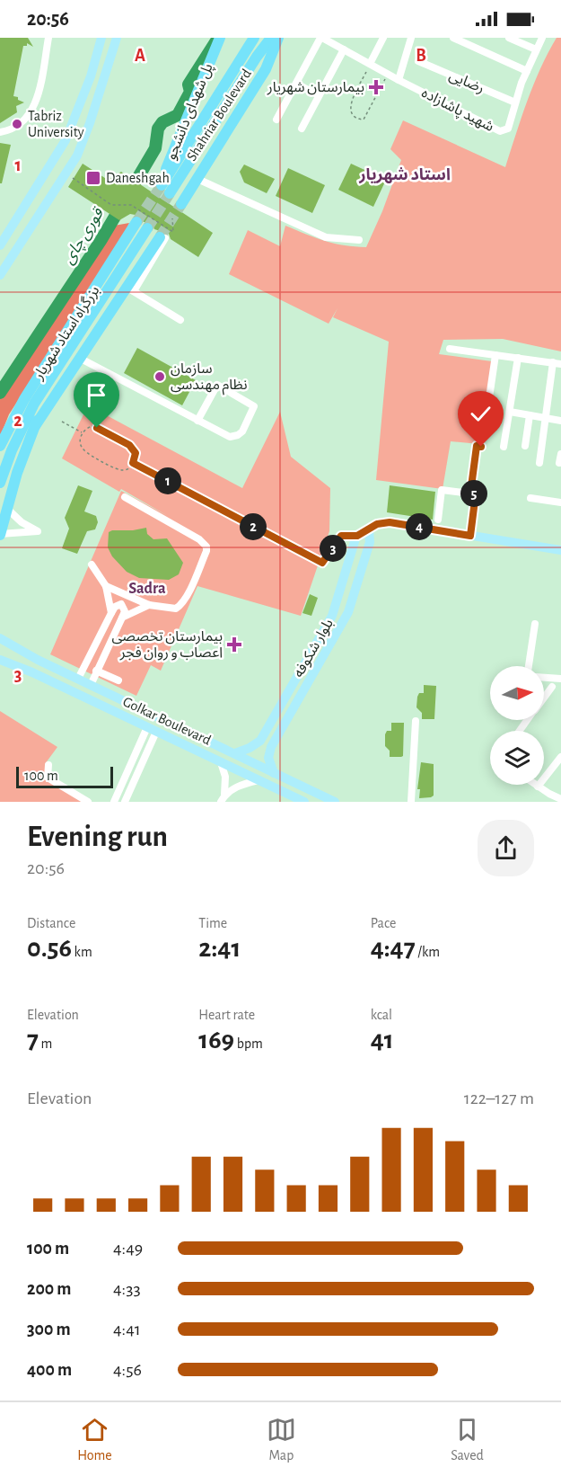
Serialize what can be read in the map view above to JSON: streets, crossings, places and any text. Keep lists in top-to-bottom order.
{
  "streets": {
    "highway": ["پل شهدای دانشجو", "Shahriar Boulevard", "بزرگراه استاد شهریار"],
    "main road": ["بلوار شکوفه", "Golkar Boulevard"],
    "street": ["رضایی", "شهید پاشازاده"]
  },
  "crossings": [
    ["رضایی", "شهید پاشازاده"],
    ["پل شهدای دانشجو", "Shahriar Boulevard"]
  ],
  "districts": ["استاد شهریار", "Sadra"],
  "water": ["قوری چای"],
  "places": {
    "health": ["بیمارستان شهریار", "بیمارستان تخصصی اعصاب و روان فجر"],
    "other": ["Tabriz University", "سازمان نظام مهندسی"],
    "transit": ["Daneshgah"]
  },
  "scale_bar": "100 m",
  "north": "right",
  "page": {
    "status": "20:56",
    "pins": [
      "1",
      "5",
      "2",
      "4",
      "3"
    ],
    "scale": "100 m",
    "heading": ["Evening run", "20:56"],
    "stats": [
      ["Distance", "0.56 km"],
      ["Time", "2:41"],
      ["Pace", "4:47 /km"],
      ["Elevation", "7 m"],
      ["Heart rate", "169 bpm"],
      ["kcal", "41"]
    ],
    "chart": ["Elevation", "122–127 m"],
    "list": [
      {
        "name": "100 m",
        "note": "4:49"
      },
      {
        "name": "200 m",
        "note": "4:33"
      },
      {
        "name": "300 m",
        "note": "4:41"
      },
      {
        "name": "400 m",
        "note": "4:56"
      }
    ],
    "tabs": ["Home", "Map", "Saved"]
  },
  "grid": {
    "columns": ["A", "B"],
    "rows": ["1", "2", "3"]
  }
}
